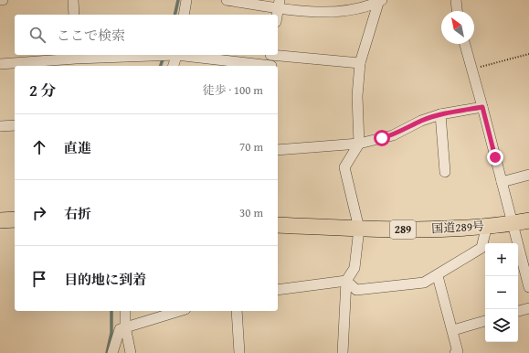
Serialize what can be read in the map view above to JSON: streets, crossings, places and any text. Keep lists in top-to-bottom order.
{
  "streets": {
    "highway": ["国道289号", "289"]
  },
  "north": "top left",
  "page": {
    "search": "ここで検索",
    "heading": ["2 分", "徒歩 · 100 m"],
    "list": [
      ["直進", "70 m"],
      ["右折", "30 m"],
      "目的地に到着"
    ],
    "map_buttons": ["+", "−"]
  }
}
